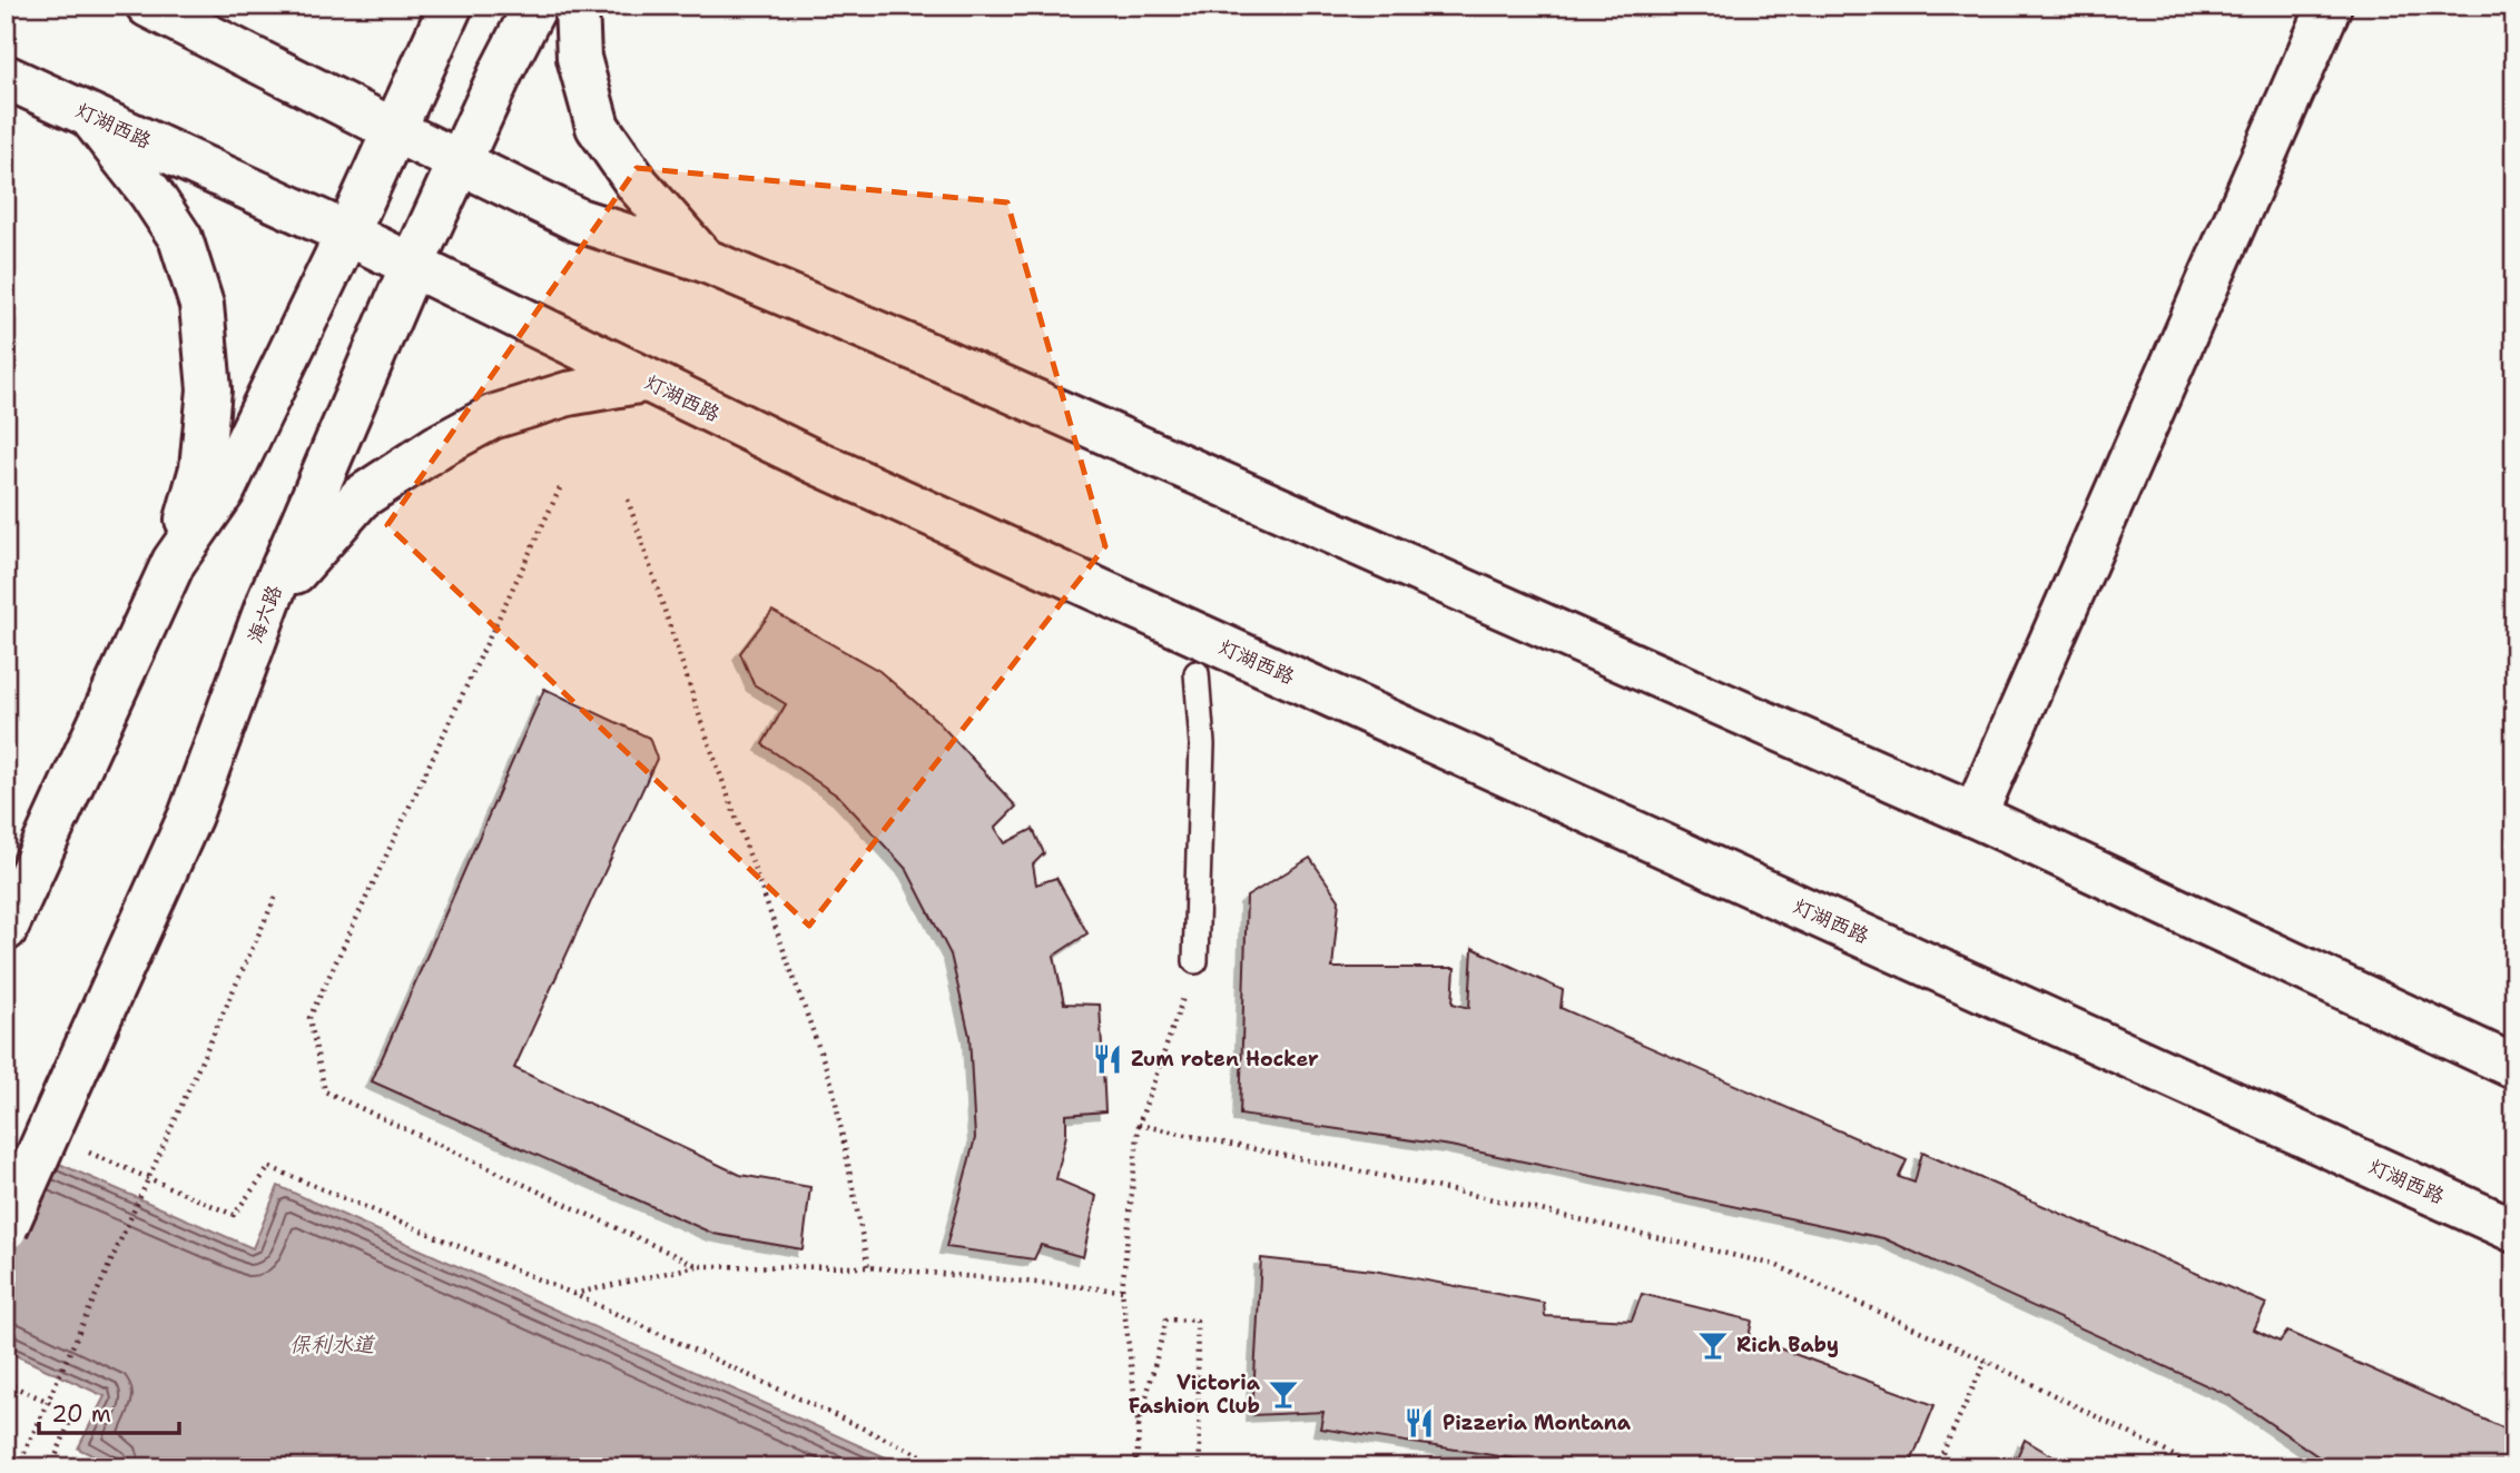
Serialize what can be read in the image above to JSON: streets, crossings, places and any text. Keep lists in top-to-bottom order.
{
  "streets": {
    "main road": ["灯湖西路", "海六路"]
  },
  "crossings": [
    ["灯湖西路", "海六路"]
  ],
  "water": ["保利水道"],
  "places": {
    "restaurant": ["Zum roten Hocker", "Pizzeria Montana"],
    "bar": ["Rich Baby", "Victoria Fashion Club"]
  },
  "scale_bar": "20 m"
}
